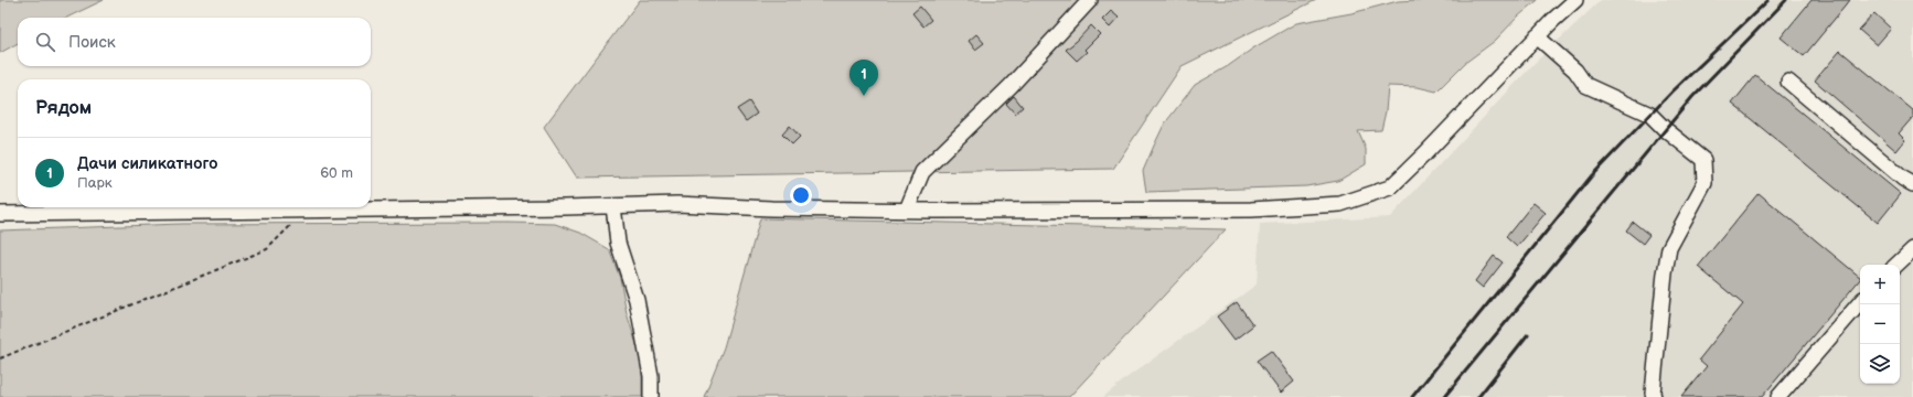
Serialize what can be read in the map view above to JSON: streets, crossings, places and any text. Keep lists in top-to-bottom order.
{
  "page": {
    "search": "Поиск",
    "pins": "1",
    "heading": "Рядом",
    "list": [
      {
        "mark": "1",
        "name": "Дачи силикатного",
        "note": "Парк",
        "value": "60 m"
      }
    ],
    "map_buttons": ["+", "−"]
  }
}
